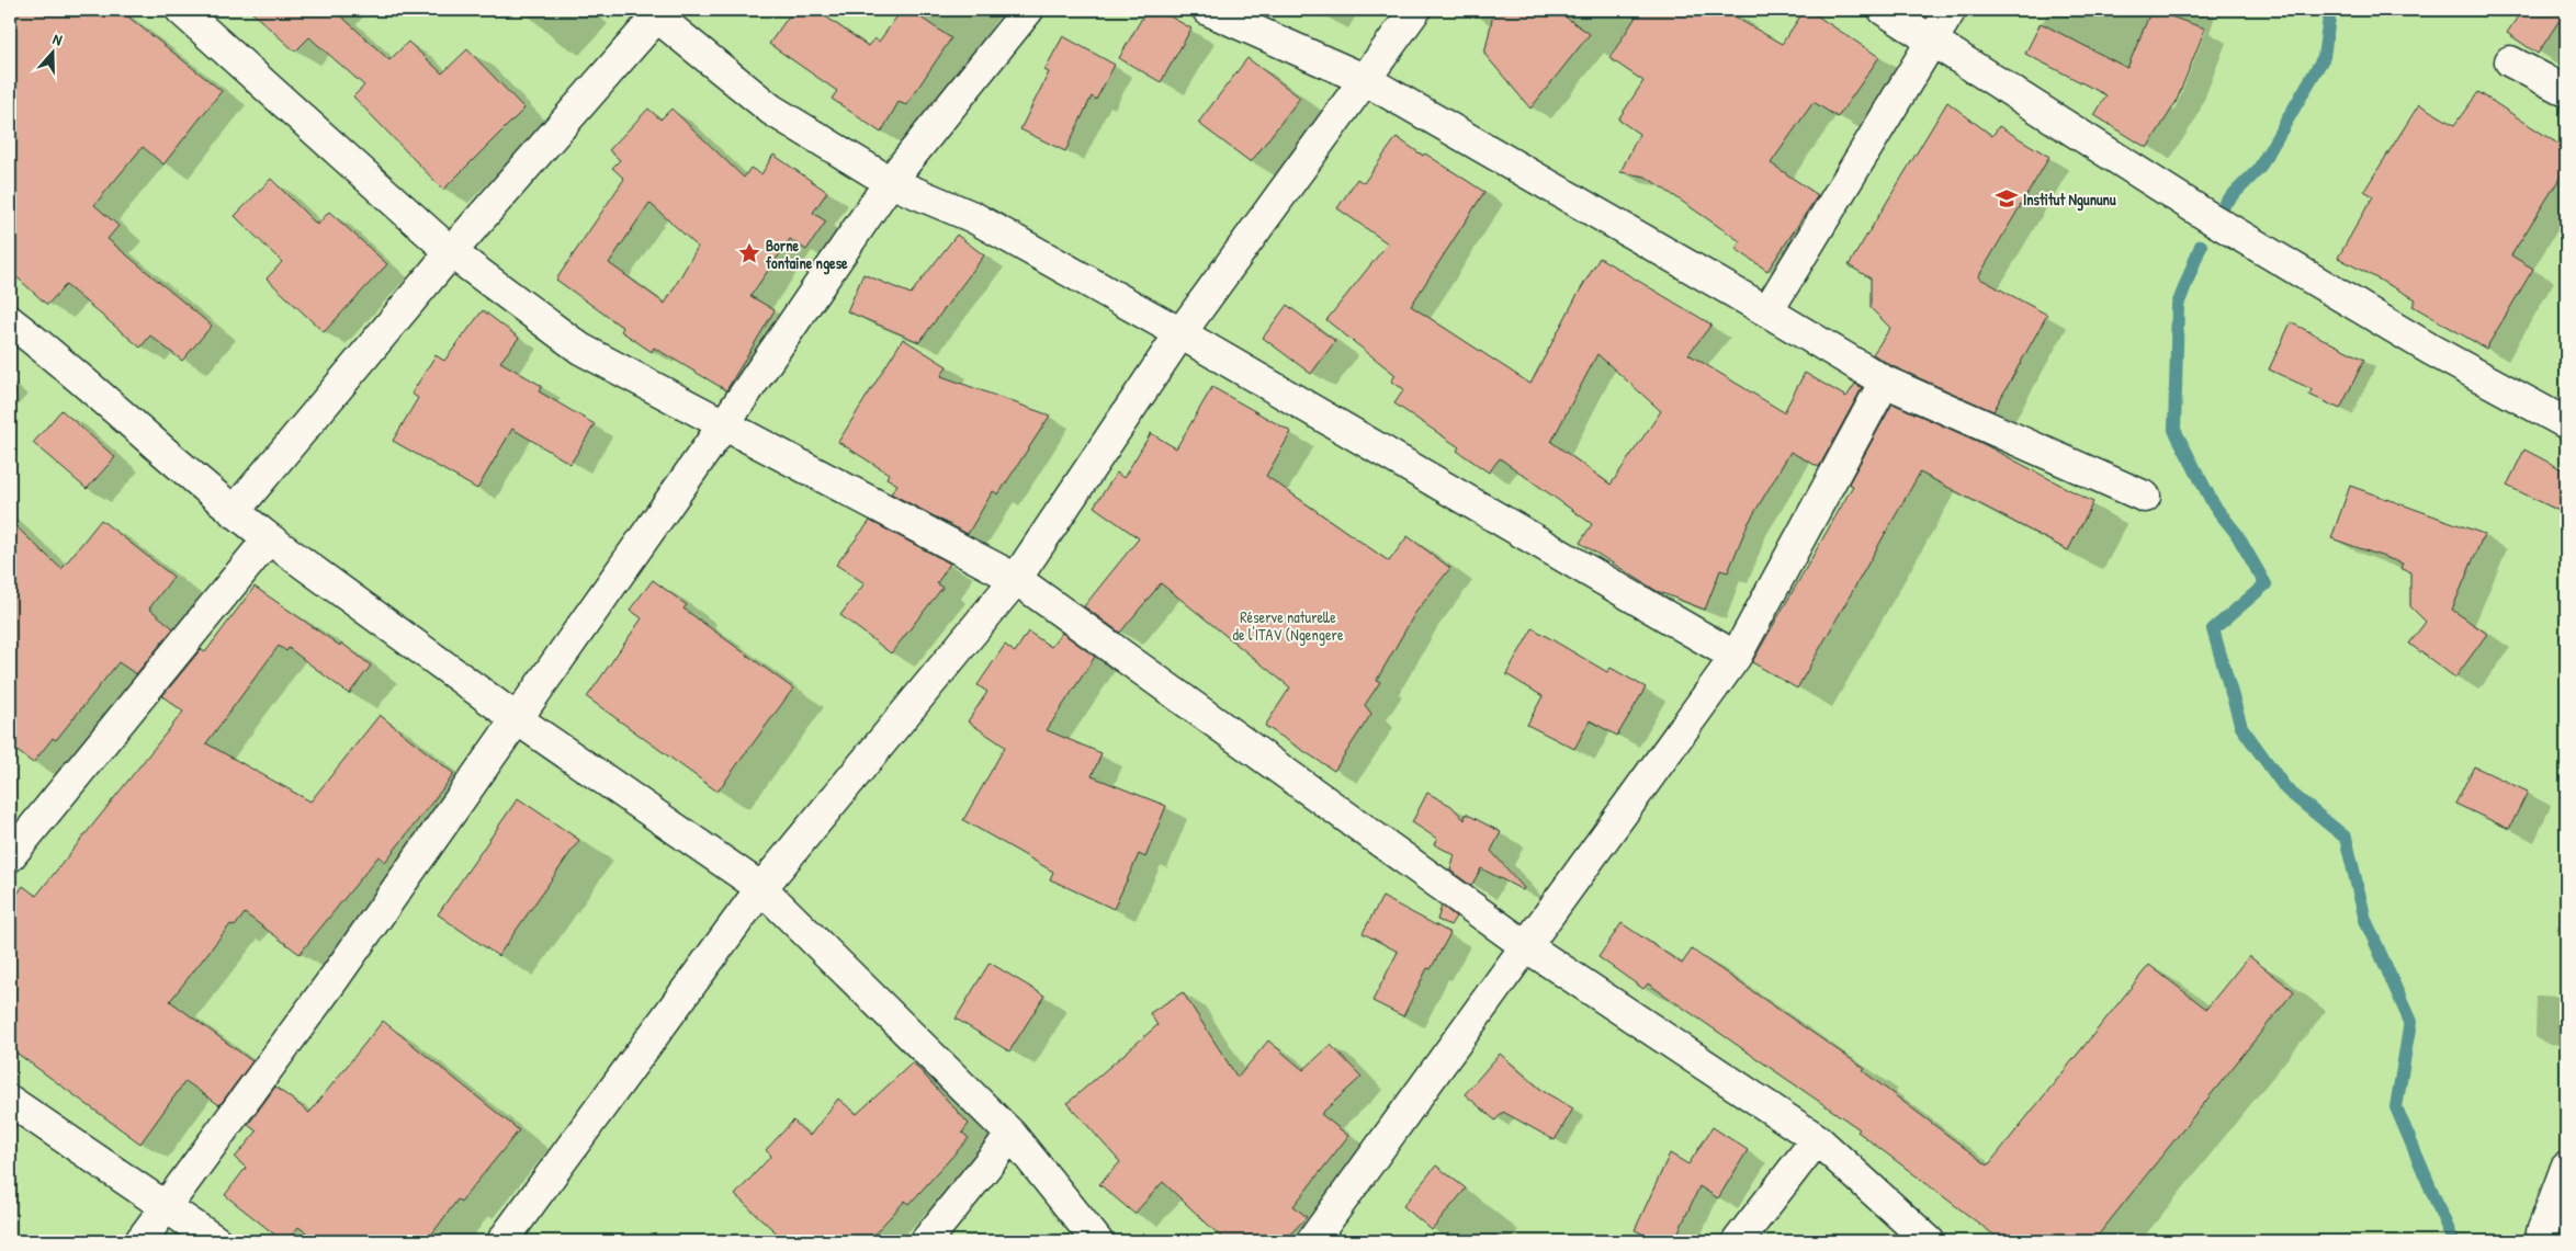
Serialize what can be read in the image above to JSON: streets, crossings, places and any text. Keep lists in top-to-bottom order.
{
  "parks": ["Réserve naturelle de l'ITAV (Ngengere"],
  "places": {
    "school or university": ["Institut Ngununu"],
    "place": ["Borne fontaine ngese"]
  },
  "north": "top"
}
